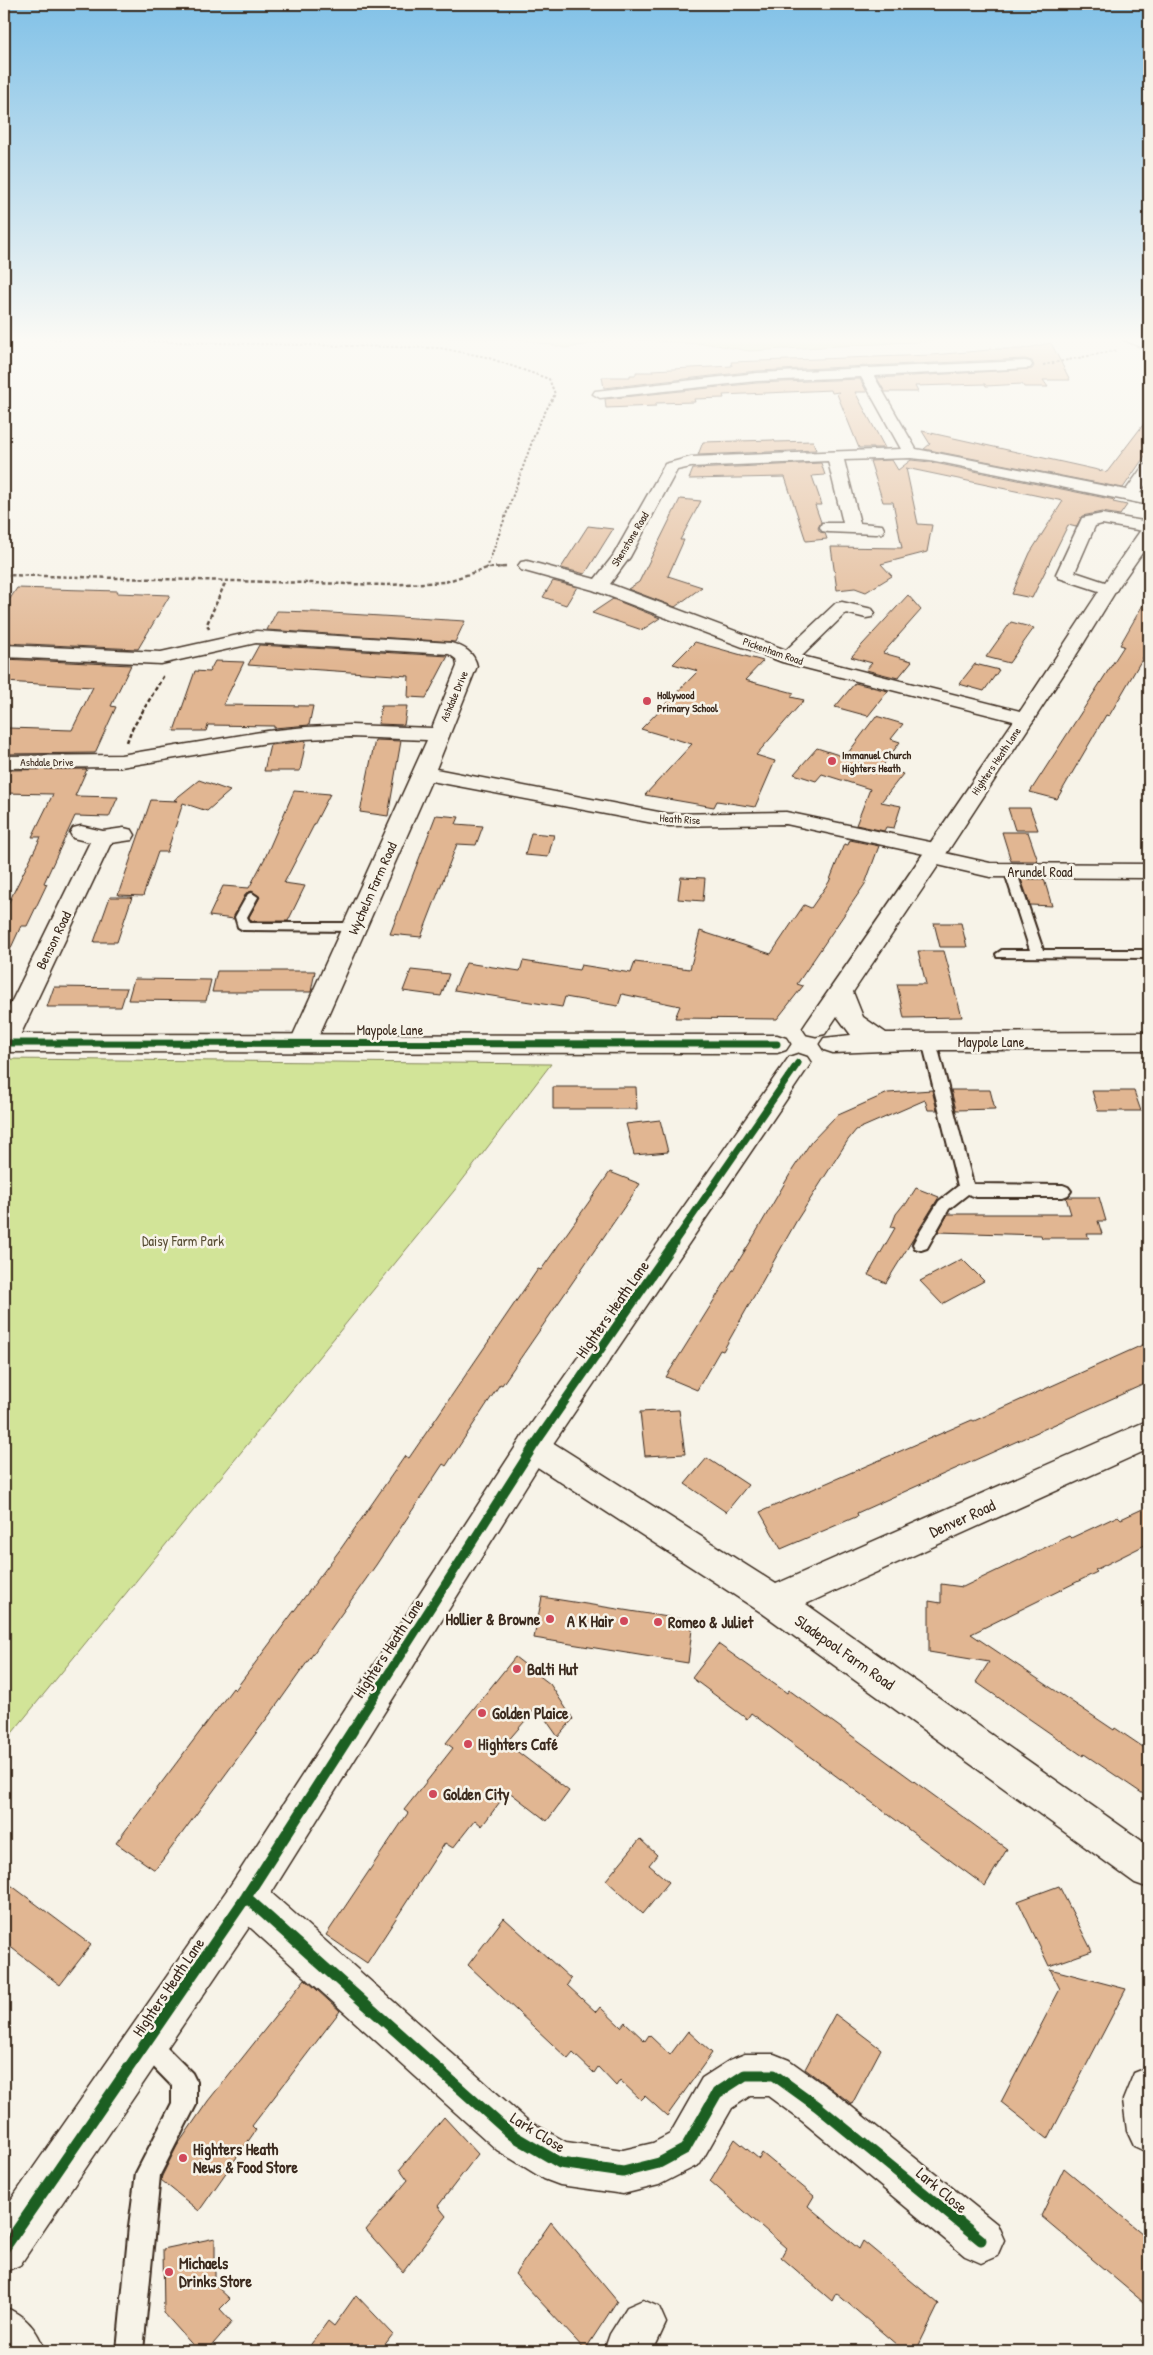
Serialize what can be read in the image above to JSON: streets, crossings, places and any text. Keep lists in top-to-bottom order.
{
  "streets": {
    "street": [
      "Shenstone Road",
      "Pickenham Road",
      "Ashdale Drive",
      "Highters Heath Lane",
      "Heath Rise",
      "Arundel Road",
      "Wychelm Farm Road",
      "Benson Road",
      "Maypole Lane",
      "Denver Road",
      "Sladepool Farm Road",
      "Lark Close"
    ]
  },
  "crossings": [
    ["Shenstone Road", "Pickenham Road"],
    ["Pickenham Road", "Highters Heath Lane"],
    ["Ashdale Drive", "Wychelm Farm Road"],
    ["Highters Heath Lane", "Heath Rise"],
    ["Highters Heath Lane", "Arundel Road"],
    ["Highters Heath Lane", "Maypole Lane"],
    ["Highters Heath Lane", "Sladepool Farm Road"],
    ["Highters Heath Lane", "Lark Close"],
    ["Heath Rise", "Arundel Road"],
    ["Heath Rise", "Wychelm Farm Road"],
    ["Wychelm Farm Road", "Maypole Lane"],
    ["Benson Road", "Maypole Lane"],
    ["Denver Road", "Sladepool Farm Road"]
  ],
  "parks": ["Daisy Farm Park"],
  "places": [
    "Hollywood Primary School",
    "Immanuel Church Highters Heath",
    "Hollier & Browne",
    "A K Hair",
    "Romeo & Juliet",
    "Balti Hut",
    "Golden Plaice",
    "Highters Café",
    "Golden City",
    "Highters Heath News & Food Store",
    "Michaels Drinks Store"
  ]
}
